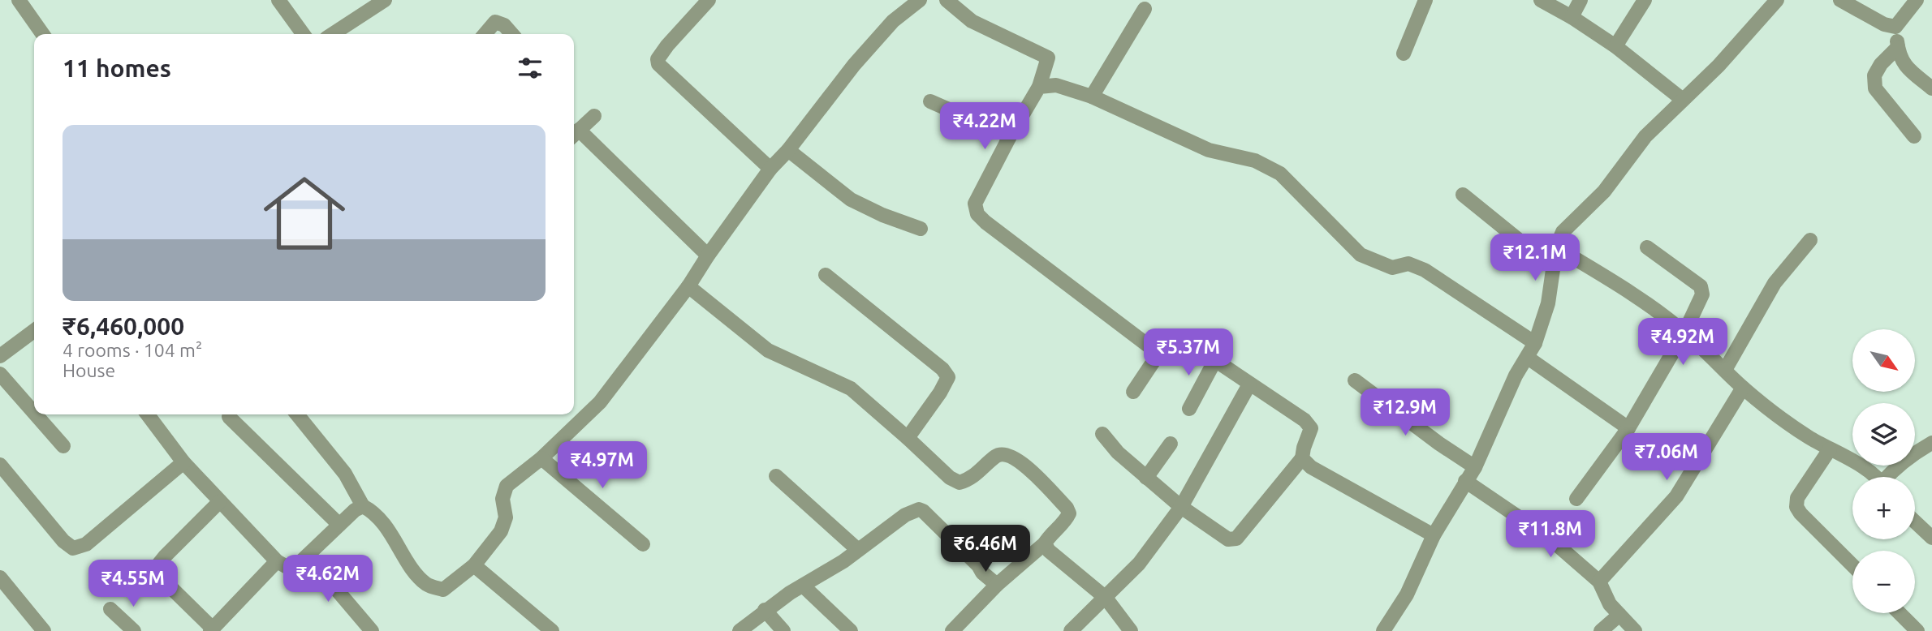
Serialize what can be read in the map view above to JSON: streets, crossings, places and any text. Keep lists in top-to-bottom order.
{
  "north": "bottom right",
  "page": {
    "heading": "11 homes",
    "price": [
      "₹4.22M",
      "₹12.1M",
      "₹4.92M",
      "₹5.37M",
      "₹12.9M",
      "₹7.06M",
      "₹4.97M",
      "₹11.8M",
      "₹6.46M",
      "₹4.62M",
      "₹4.55M"
    ],
    "list": [
      {
        "name": "₹6,460,000",
        "note": "4 rooms · 104 m² · House"
      }
    ],
    "map_buttons": ["+", "−"]
  }
}
